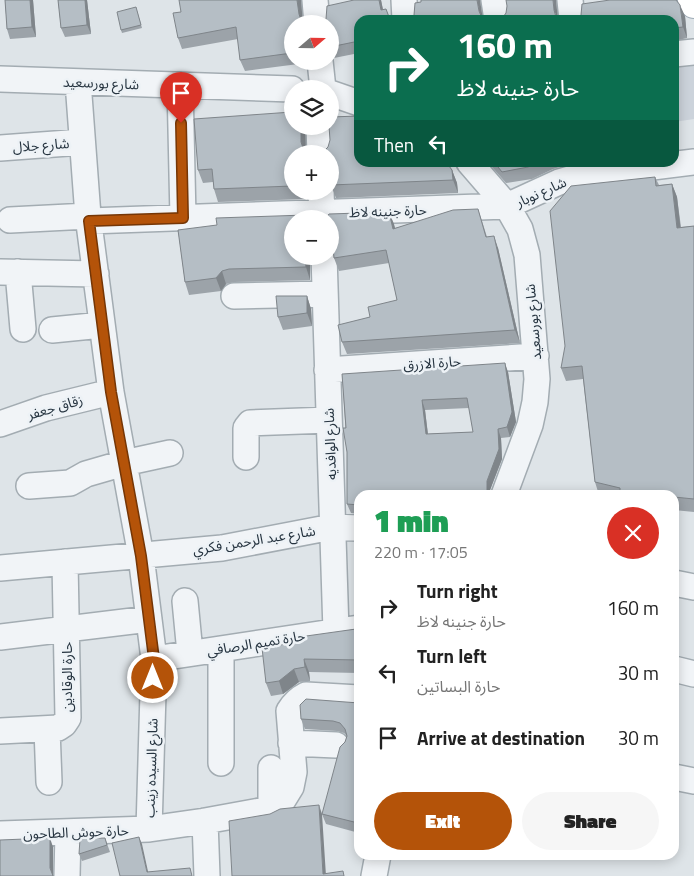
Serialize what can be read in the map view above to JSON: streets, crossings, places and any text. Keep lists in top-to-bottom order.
{
  "streets": {
    "street": [
      "شارع بورسعيد",
      "شارع جلال",
      "شارع نوبار",
      "حارة جنينه لاظ",
      "حارة الازرق",
      "زقاق جعفر",
      "شارع الوافديه",
      "شارع عبد الرحمن فكري",
      "حارة تميم الرصافي",
      "حارة الوقادين",
      "شارع السيده زينب",
      "حارة حوش الطاحون"
    ]
  },
  "crossings": [
    ["شارع بورسعيد", "شارع نوبار"],
    ["شارع بورسعيد", "حارة جنينه لاظ"],
    ["شارع بورسعيد", "حارة الازرق"],
    ["شارع بورسعيد", "شارع السيده زينب"],
    ["شارع جلال", "شارع السيده زينب"],
    ["شارع نوبار", "حارة جنينه لاظ"],
    ["حارة جنينه لاظ", "شارع السيده زينب"],
    ["حارة الازرق", "شارع الوافديه"],
    ["زقاق جعفر", "شارع السيده زينب"],
    ["شارع الوافديه", "شارع عبد الرحمن فكري"],
    ["شارع الوافديه", "حارة تميم الرصافي"],
    ["شارع عبد الرحمن فكري", "حارة الوقادين"],
    ["شارع عبد الرحمن فكري", "شارع السيده زينب"],
    ["حارة تميم الرصافي", "شارع السيده زينب"],
    ["شارع السيده زينب", "حارة حوش الطاحون"]
  ],
  "north": "right",
  "page": {
    "map_buttons": ["+", "−"],
    "turn": ["160 m", "حارة جنينه لاظ"],
    "then": "Then",
    "heading": ["1 min", "220 m · 17:05"],
    "list": [
      {
        "name": "Turn right",
        "note": "حارة جنينه لاظ",
        "value": "160 m"
      },
      {
        "name": "Turn left",
        "note": "حارة البساتين",
        "value": "30 m"
      },
      {
        "name": "Arrive at destination",
        "value": "30 m"
      }
    ],
    "buttons": ["Exit", "Share"]
  }
}
